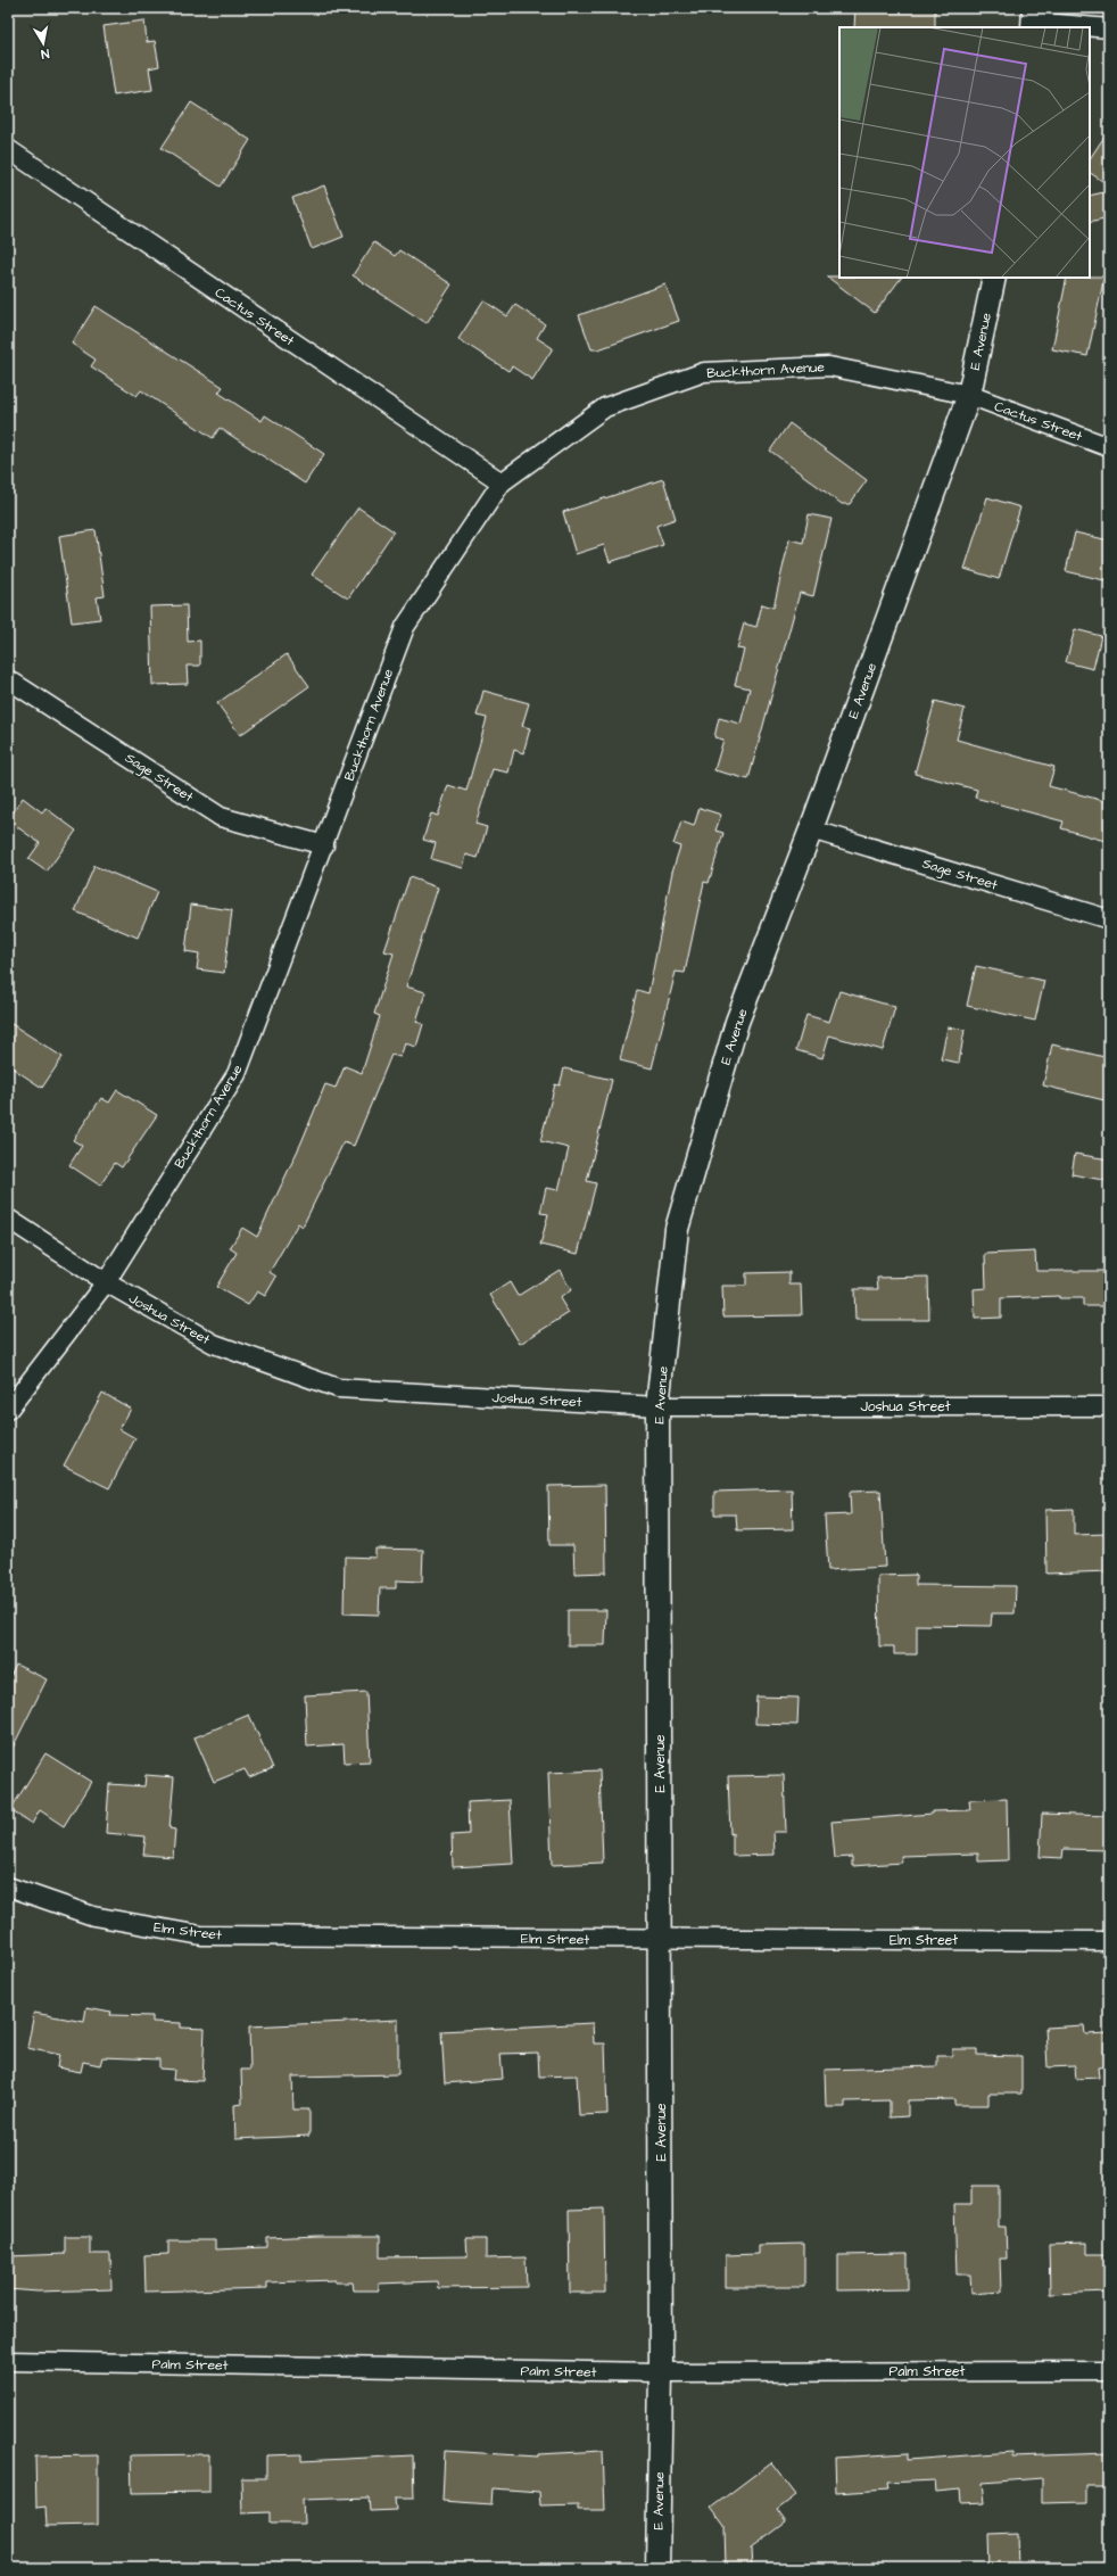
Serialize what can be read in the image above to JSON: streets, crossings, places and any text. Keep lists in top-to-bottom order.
{
  "streets": {
    "street": [
      "Cactus Street",
      "E Avenue",
      "Buckthorn Avenue",
      "Sage Street",
      "Joshua Street",
      "Elm Street",
      "Palm Street"
    ]
  },
  "crossings": [
    ["Cactus Street", "E Avenue"],
    ["Cactus Street", "Buckthorn Avenue"],
    ["E Avenue", "Buckthorn Avenue"],
    ["E Avenue", "Sage Street"],
    ["E Avenue", "Joshua Street"],
    ["E Avenue", "Elm Street"],
    ["E Avenue", "Palm Street"],
    ["Buckthorn Avenue", "Sage Street"],
    ["Buckthorn Avenue", "Joshua Street"]
  ],
  "north": "bottom"
}
